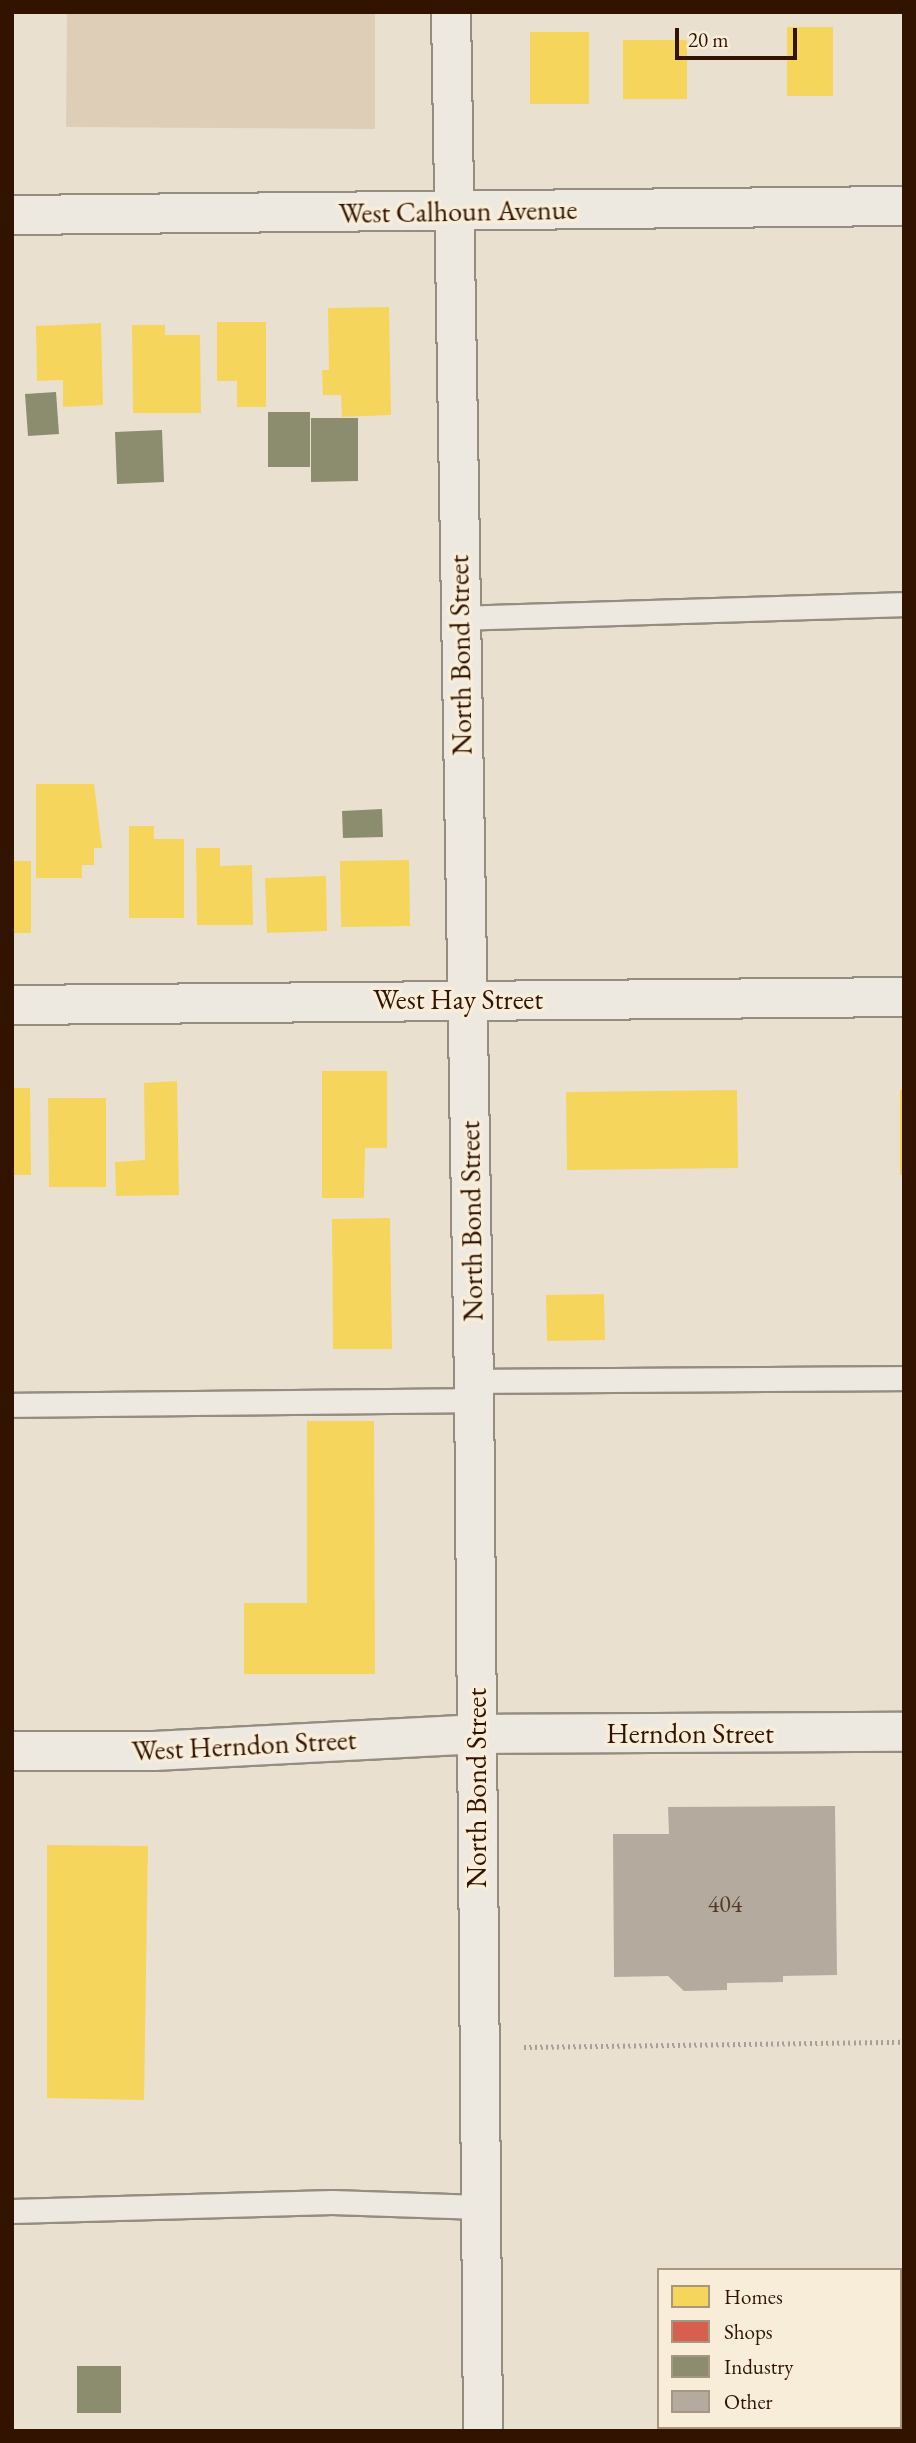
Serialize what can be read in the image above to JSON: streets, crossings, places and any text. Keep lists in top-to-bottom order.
{
  "streets": {
    "street": [
      "West Calhoun Avenue",
      "North Bond Street",
      "West Hay Street",
      "Herndon Street",
      "West Herndon Street"
    ]
  },
  "crossings": [
    ["West Calhoun Avenue", "North Bond Street"],
    ["North Bond Street", "West Hay Street"],
    ["North Bond Street", "Herndon Street"],
    ["North Bond Street", "West Herndon Street"],
    ["Herndon Street", "West Herndon Street"]
  ],
  "house_numbers": ["404"],
  "legend": [
    "Homes",
    "Shops",
    "Industry",
    "Other"
  ],
  "scale_bar": "20 m"
}
